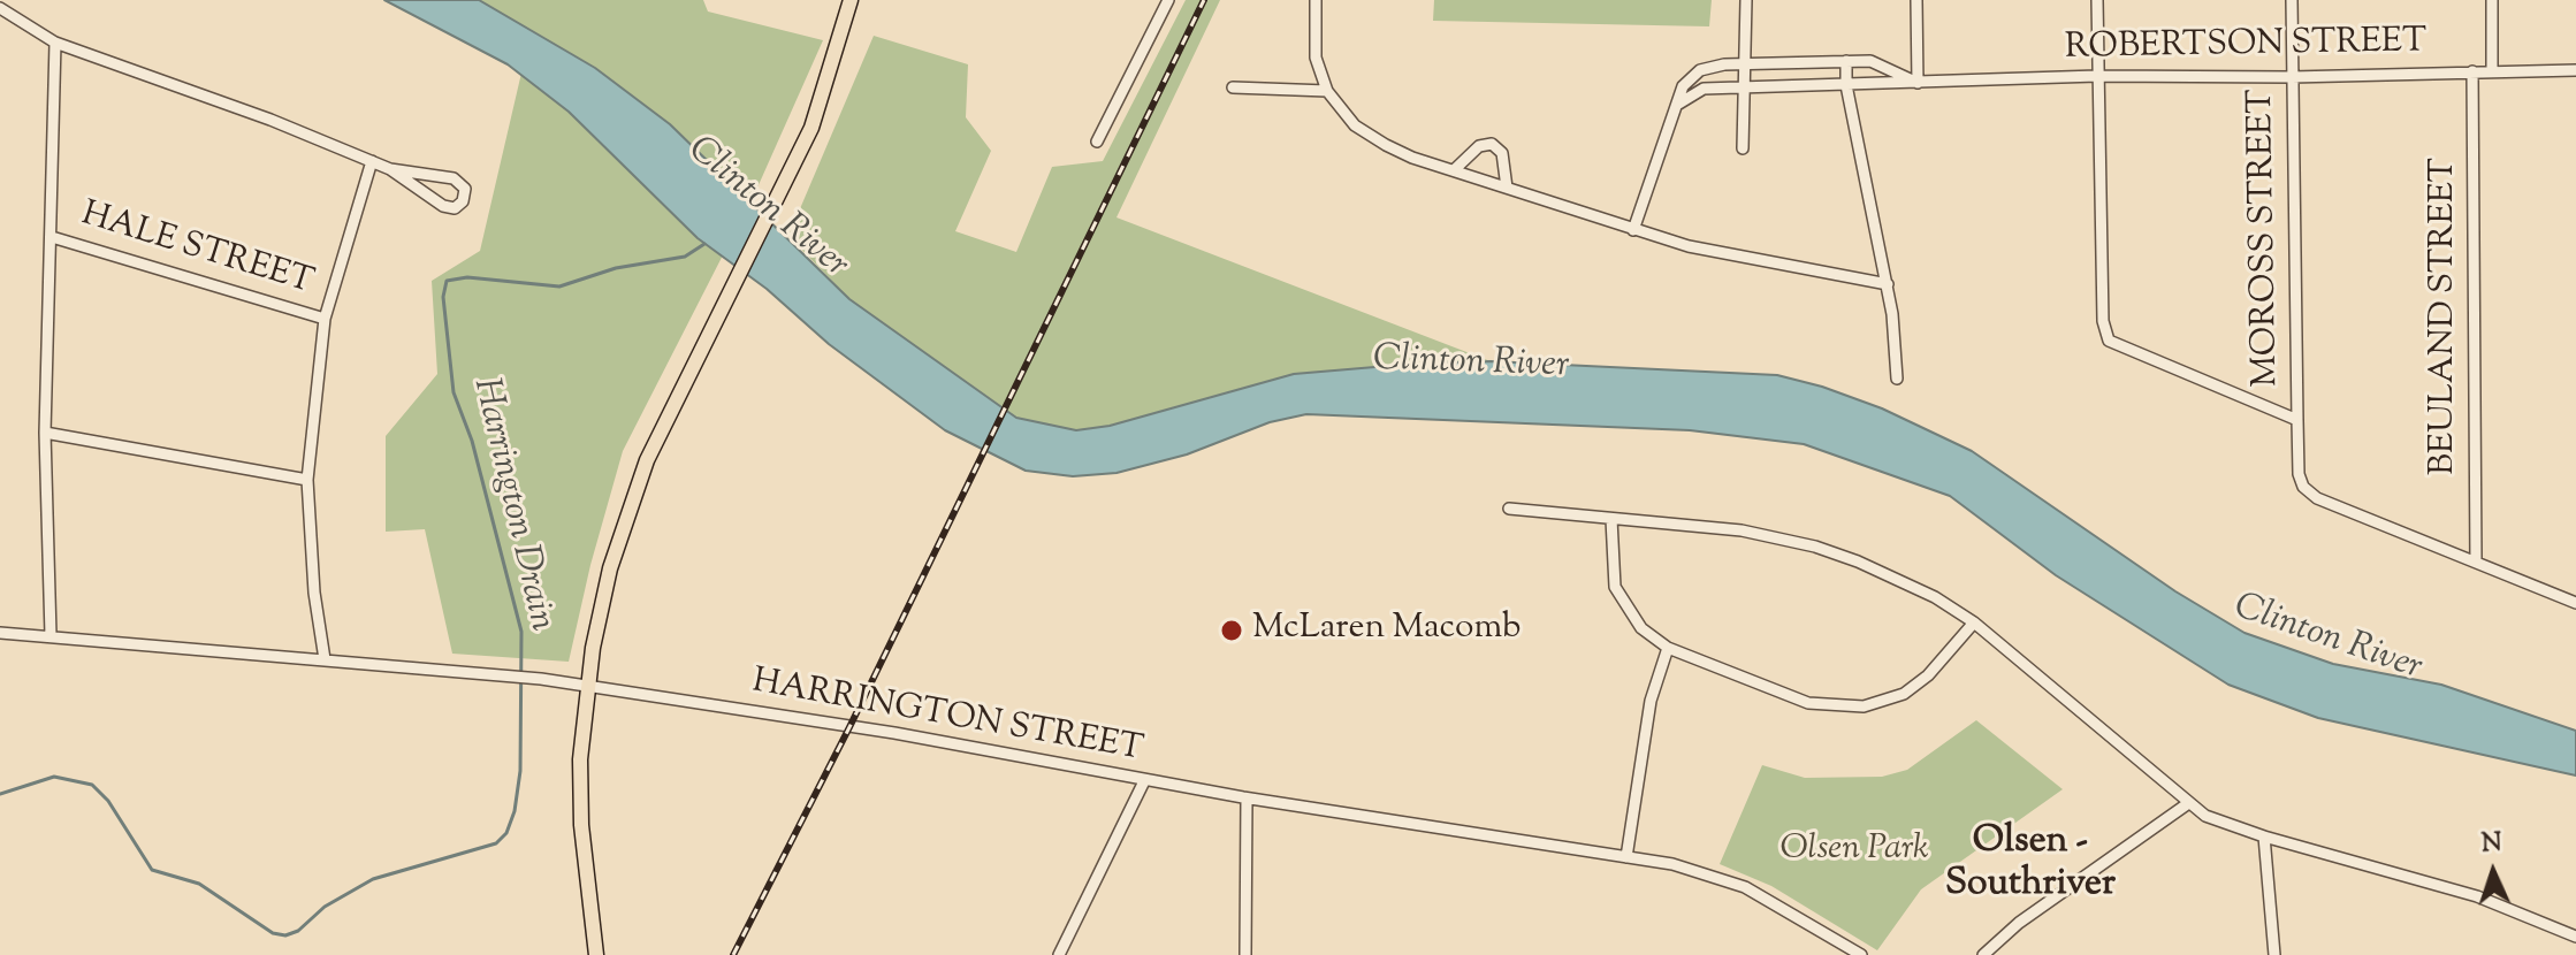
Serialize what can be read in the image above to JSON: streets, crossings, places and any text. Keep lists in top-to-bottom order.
{
  "streets": {
    "street": [
      "ROBERTSON STREET",
      "MOROSS STREET",
      "HALE STREET",
      "BEULAND STREET",
      "HARRINGTON STREET"
    ]
  },
  "crossings": [
    ["ROBERTSON STREET", "MOROSS STREET"],
    ["ROBERTSON STREET", "BEULAND STREET"],
    ["MOROSS STREET", "BEULAND STREET"]
  ],
  "districts": ["Olsen - Southriver"],
  "water": ["Clinton River", "Harrington Drain"],
  "parks": ["Olsen Park"],
  "places": ["McLaren Macomb"],
  "north": "top"
}
